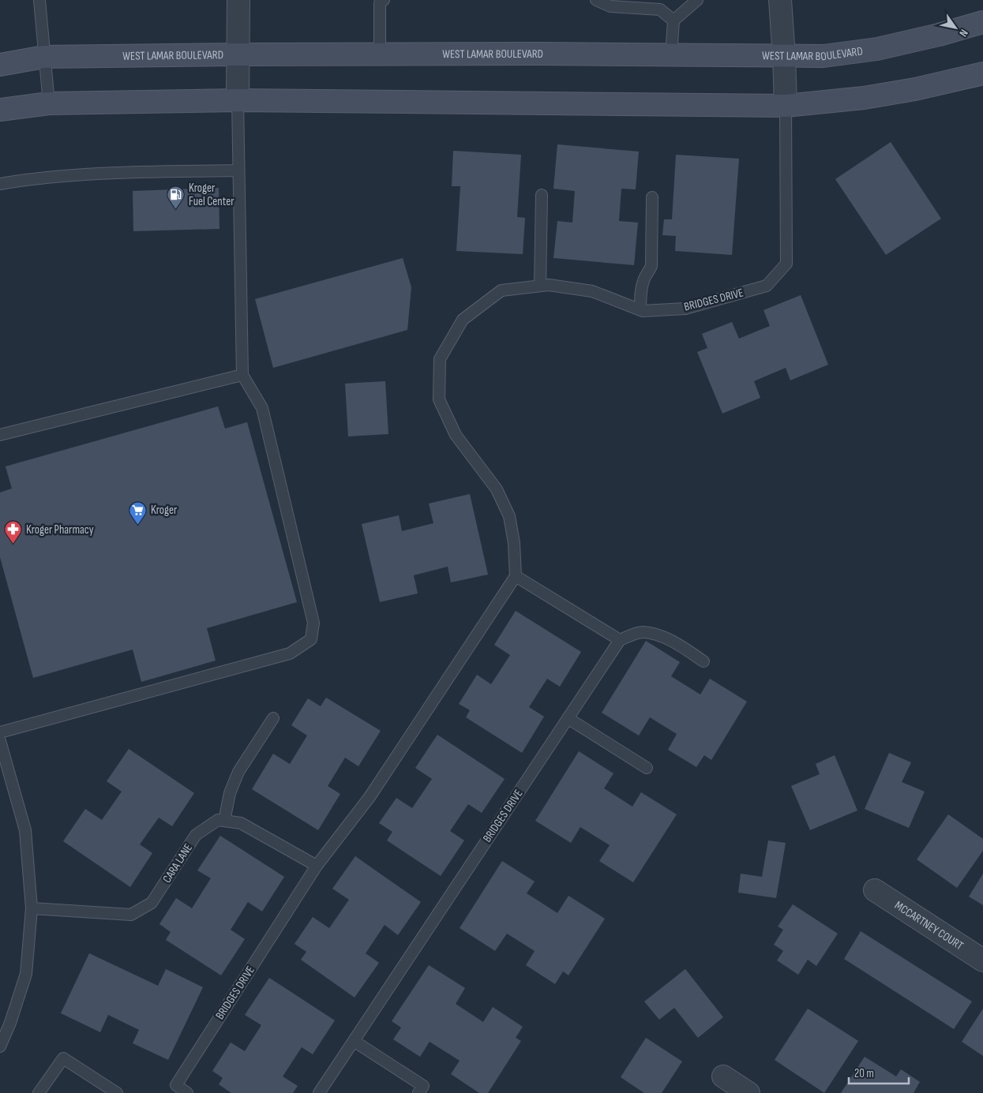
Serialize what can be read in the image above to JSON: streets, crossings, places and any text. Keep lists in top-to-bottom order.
{
  "streets": {
    "main road": ["WEST LAMAR BOULEVARD"],
    "street": ["MCCARTNEY COURT"],
    "lane": ["BRIDGES DRIVE", "CARA LANE"]
  },
  "places": {
    "fuel station": ["Kroger Fuel Center"],
    "supermarket": ["Kroger"],
    "pharmacy": ["Kroger Pharmacy"]
  },
  "scale_bar": "20 m",
  "north": "bottom right"
}
